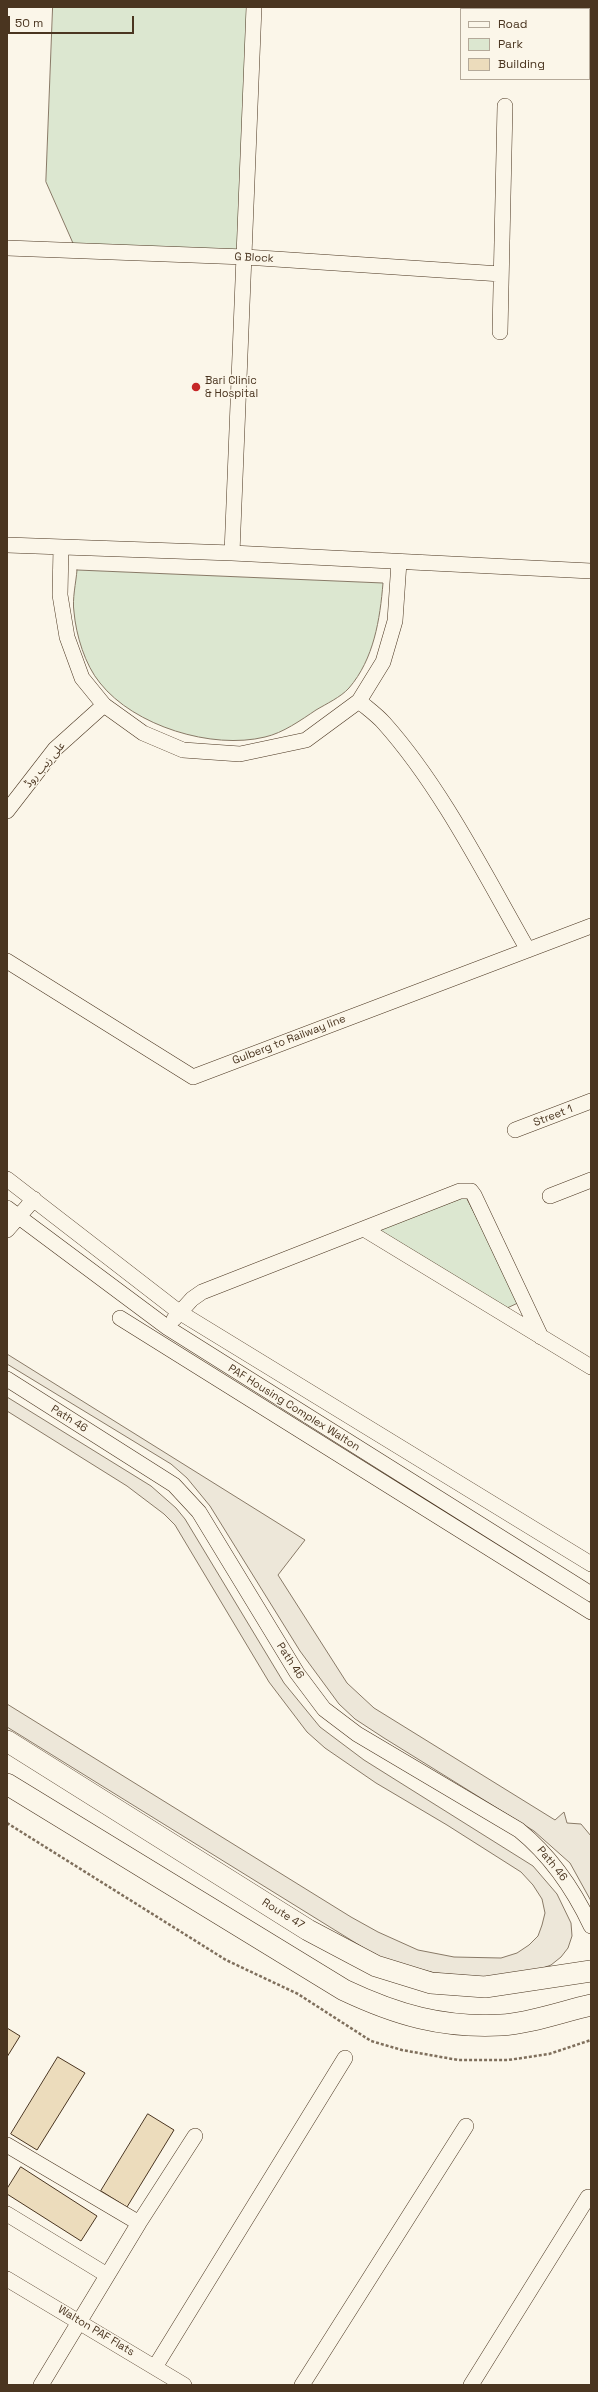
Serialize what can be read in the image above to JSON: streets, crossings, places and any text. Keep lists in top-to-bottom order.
{
  "streets": {
    "street": [
      "G Block",
      "علی زیب روڈ",
      "Gulberg to Railway line",
      "Street 1",
      "PAF Housing Complex Walton",
      "Path 46",
      "Route 47",
      "Walton PAF Flats"
    ]
  },
  "places": ["Bari Clinic & Hospital"],
  "legend": ["Road", "Park", "Building"],
  "scale_bar": "50 m"
}
